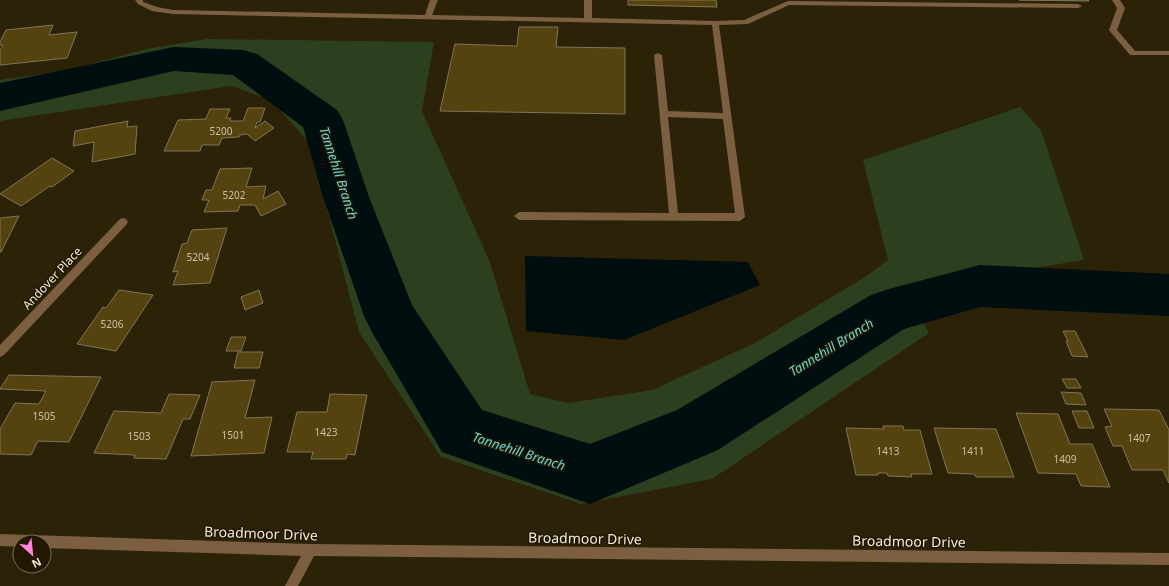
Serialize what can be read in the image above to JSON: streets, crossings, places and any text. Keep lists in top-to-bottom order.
{
  "streets": {
    "street": ["Andover Place", "Broadmoor Drive"]
  },
  "water": ["Tannehill Branch"],
  "house_numbers": [
    "5200",
    "5202",
    "5204",
    "5206",
    "1505",
    "1423",
    "1501",
    "1503",
    "1407",
    "1413",
    "1411",
    "1409"
  ],
  "north": "bottom right"
}
